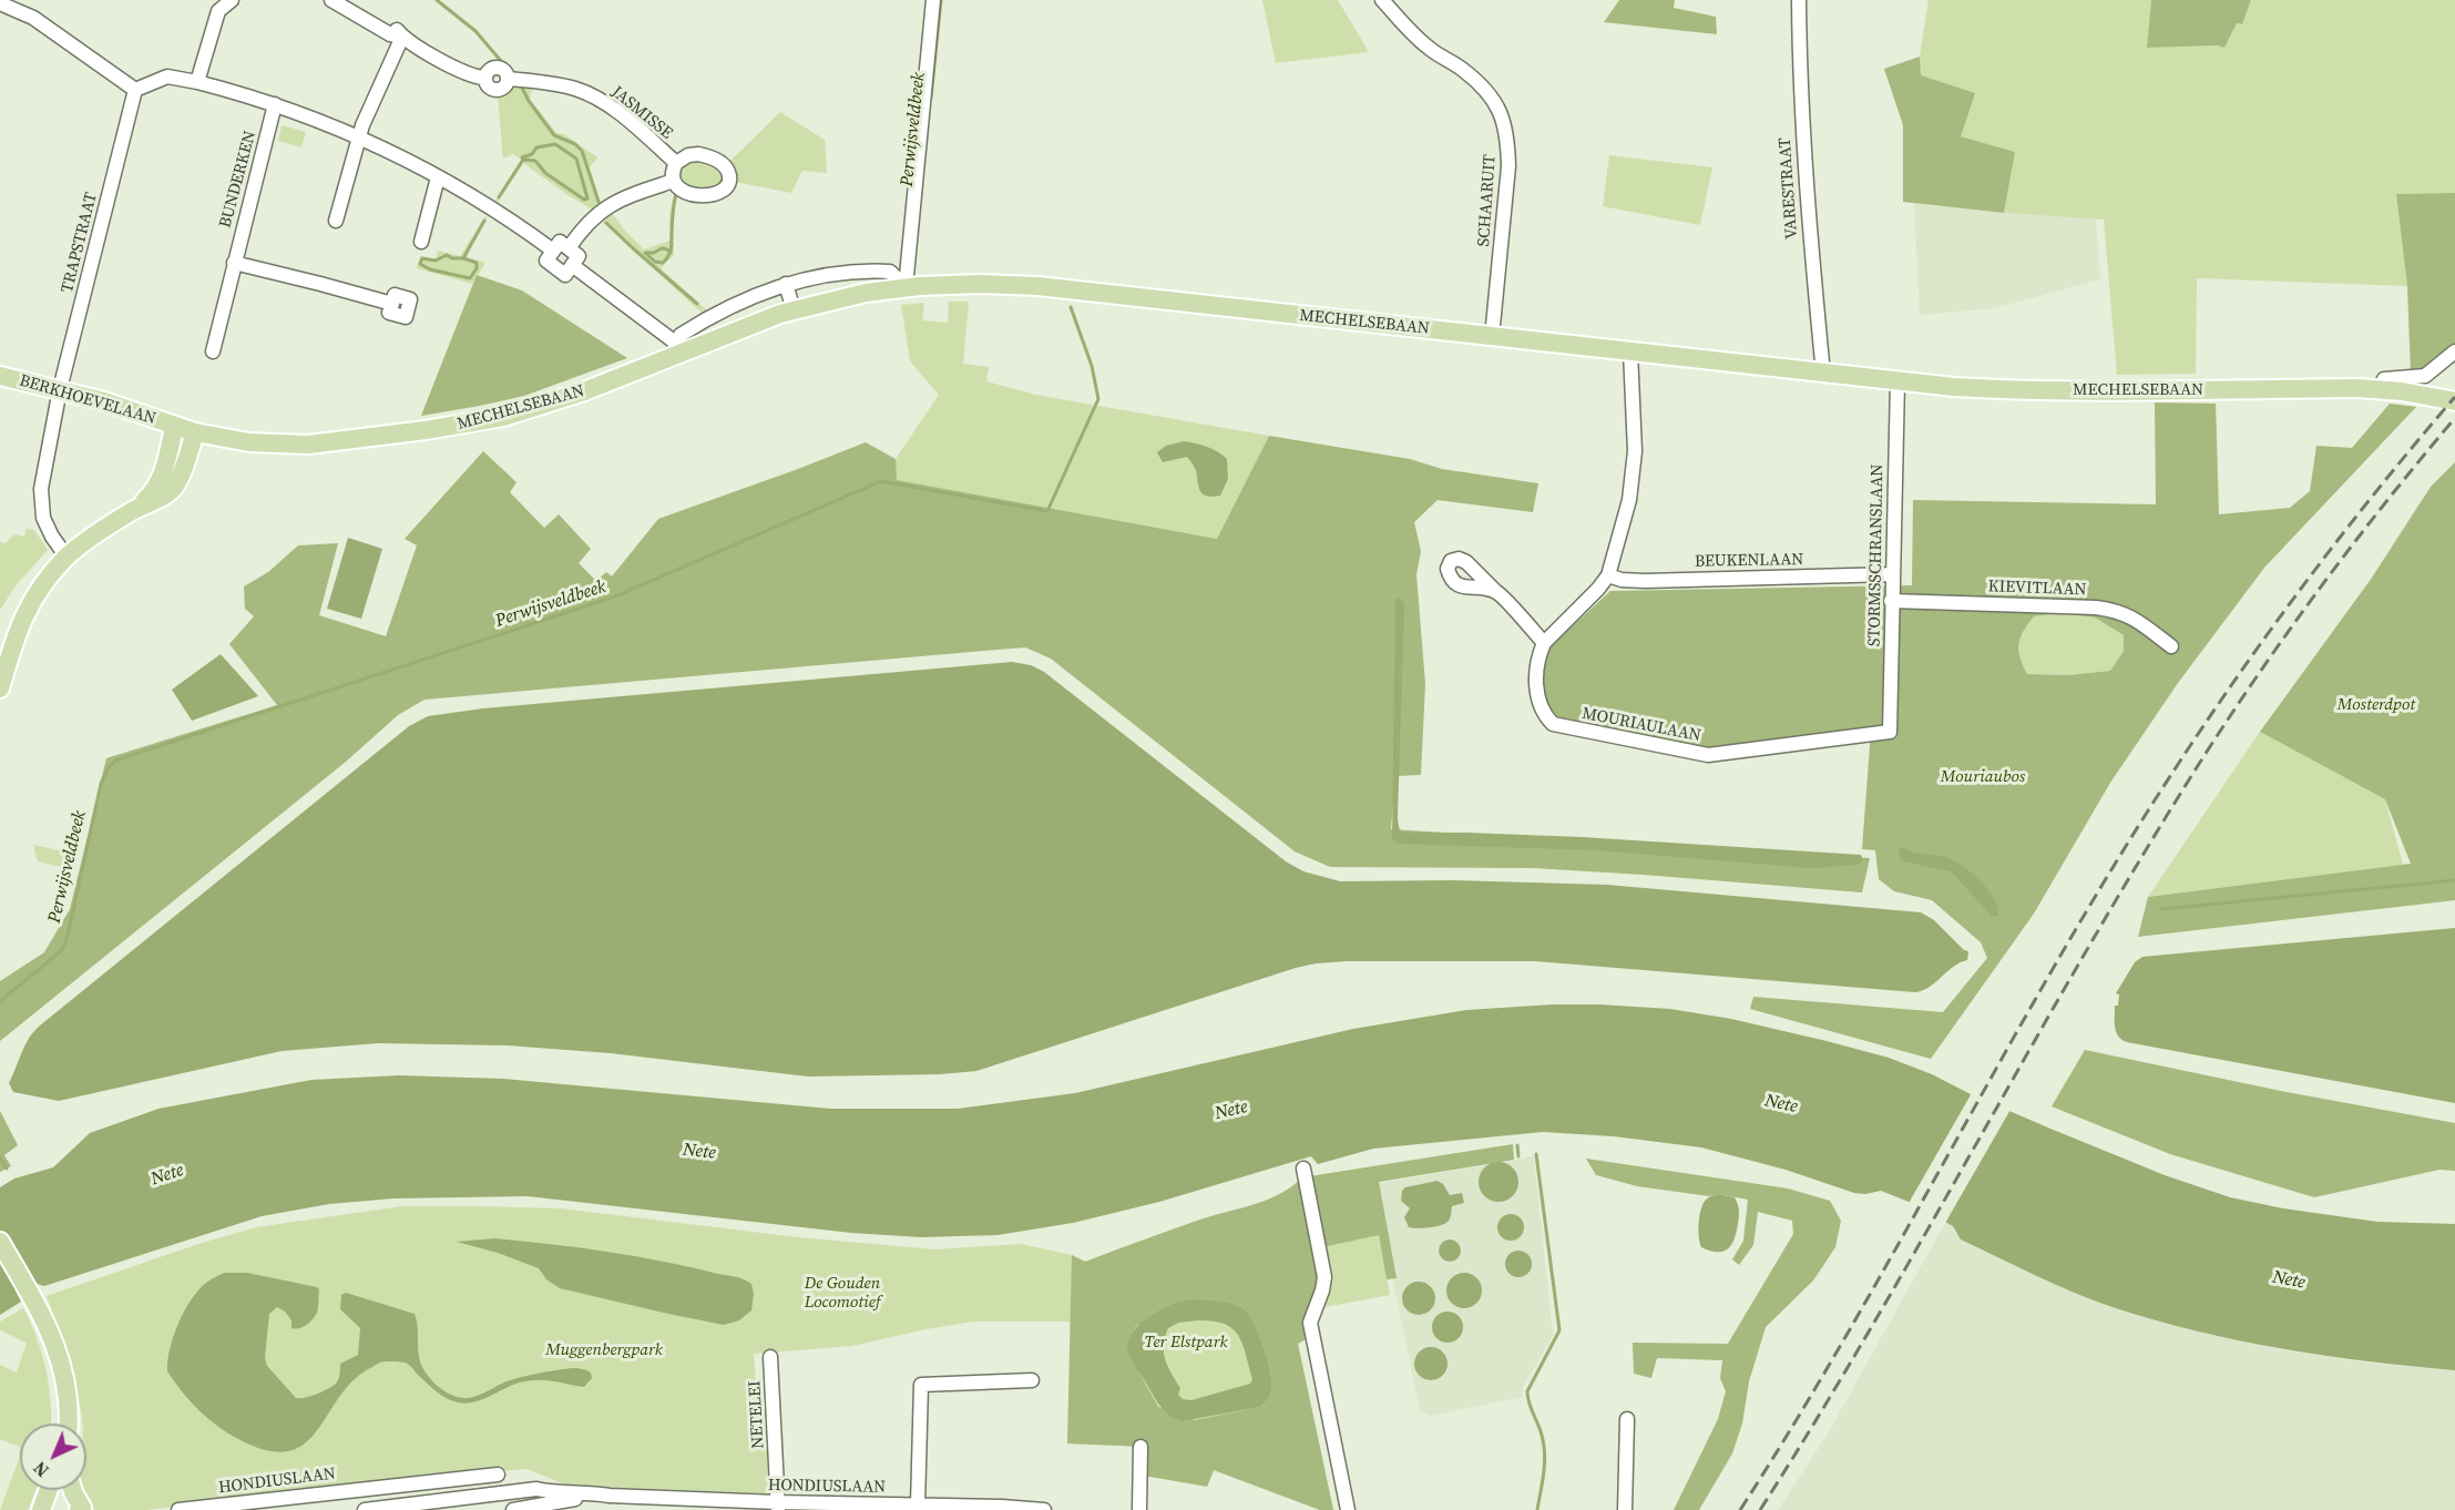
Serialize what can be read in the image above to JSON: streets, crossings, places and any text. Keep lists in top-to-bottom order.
{
  "streets": {
    "main road": ["MECHELSEBAAN", "BERKHOEVELAAN"],
    "street": [
      "JASMISSE",
      "BUNDERKEN",
      "VARESTRAAT",
      "SCHAARUIT",
      "TRAPSTRAAT",
      "STORMSSCHRANSLAAN",
      "BEUKENLAAN",
      "KIEVITLAAN",
      "MOURIAULAAN",
      "NETELEI",
      "HONDIUSLAAN"
    ]
  },
  "crossings": [
    ["VARESTRAAT", "MECHELSEBAAN"],
    ["SCHAARUIT", "MECHELSEBAAN"],
    ["TRAPSTRAAT", "BERKHOEVELAAN"],
    ["MECHELSEBAAN", "BERKHOEVELAAN"],
    ["MECHELSEBAAN", "STORMSSCHRANSLAAN"],
    ["STORMSSCHRANSLAAN", "BEUKENLAAN"],
    ["STORMSSCHRANSLAAN", "KIEVITLAAN"],
    ["STORMSSCHRANSLAAN", "MOURIAULAAN"],
    ["NETELEI", "HONDIUSLAAN"]
  ],
  "water": ["Perwijsveldbeek", "Nete"],
  "parks": [
    "Mosterdpot",
    "Mouriaubos",
    "De Gouden Locomotief",
    "Ter Elstpark",
    "Muggenbergpark"
  ],
  "north": "bottom left"
}
